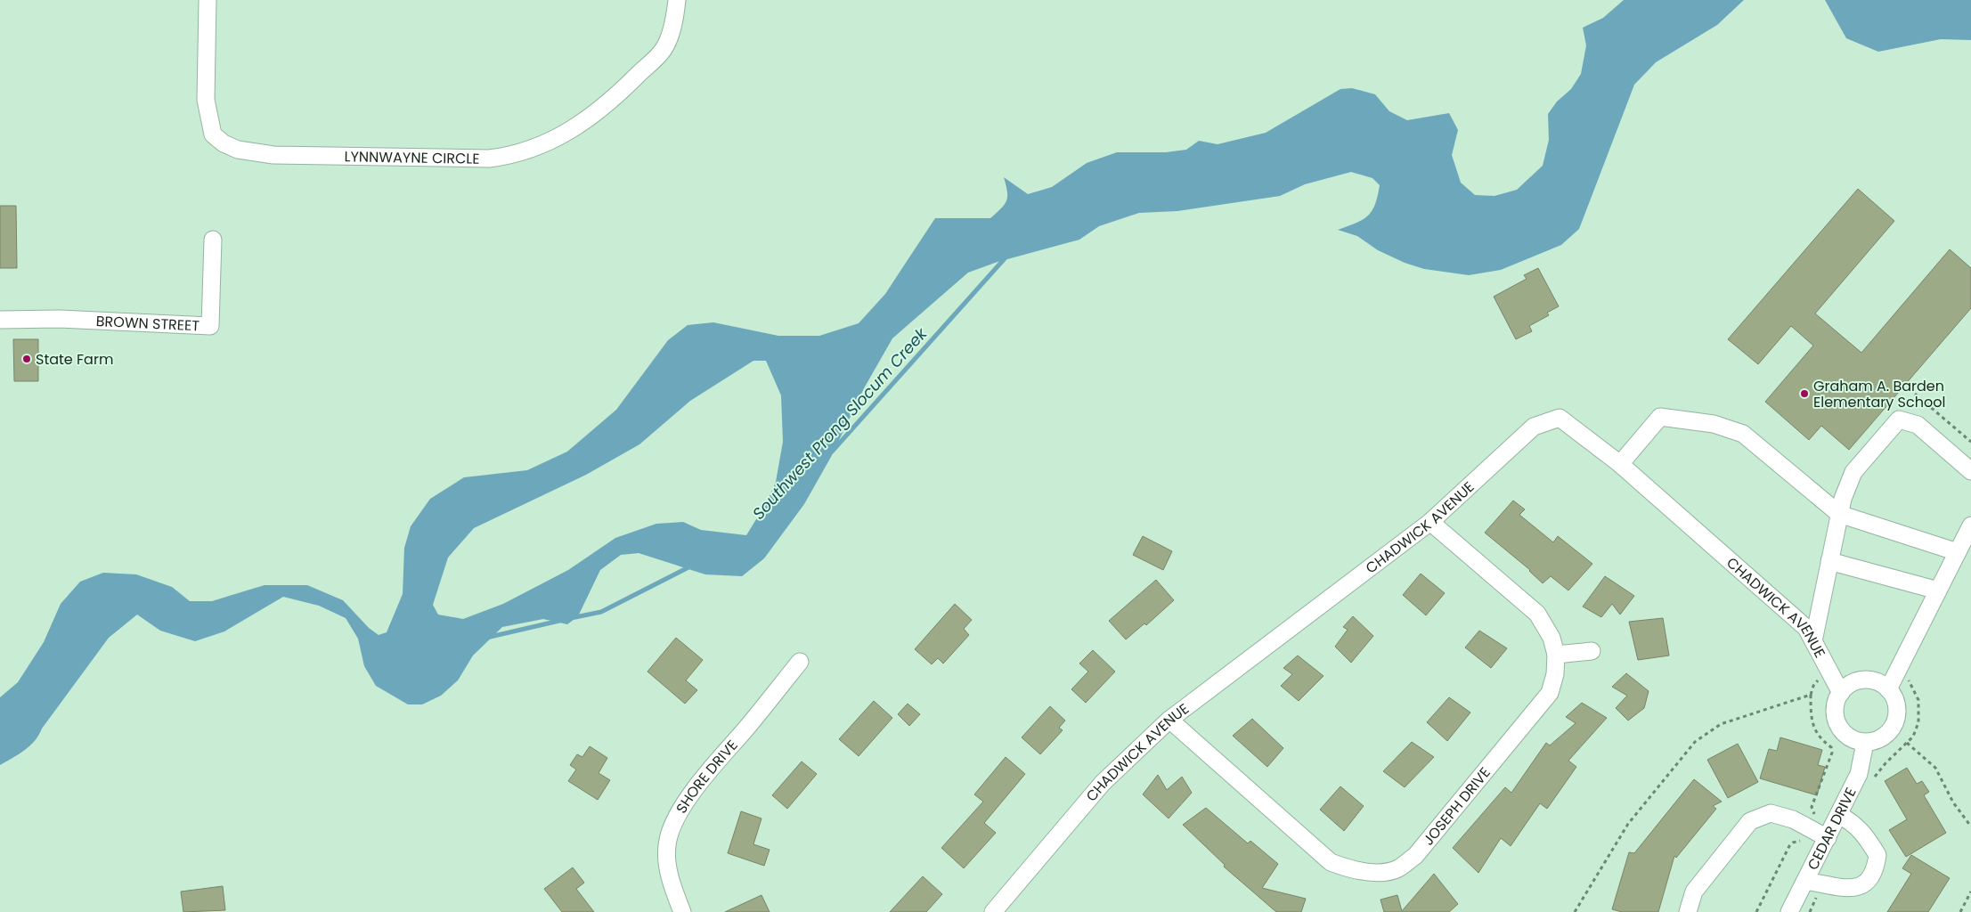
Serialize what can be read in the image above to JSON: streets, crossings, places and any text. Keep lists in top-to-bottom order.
{
  "streets": {
    "street": [
      "LYNNWAYNE CIRCLE",
      "BROWN STREET",
      "CHADWICK AVENUE",
      "SHORE DRIVE",
      "JOSEPH DRIVE",
      "CEDAR DRIVE"
    ]
  },
  "crossings": [
    ["CHADWICK AVENUE", "JOSEPH DRIVE"],
    ["CHADWICK AVENUE", "CEDAR DRIVE"]
  ],
  "water": ["Southwest Prong Slocum Creek"],
  "places": ["State Farm", "Graham A. Barden Elementary School"]
}
